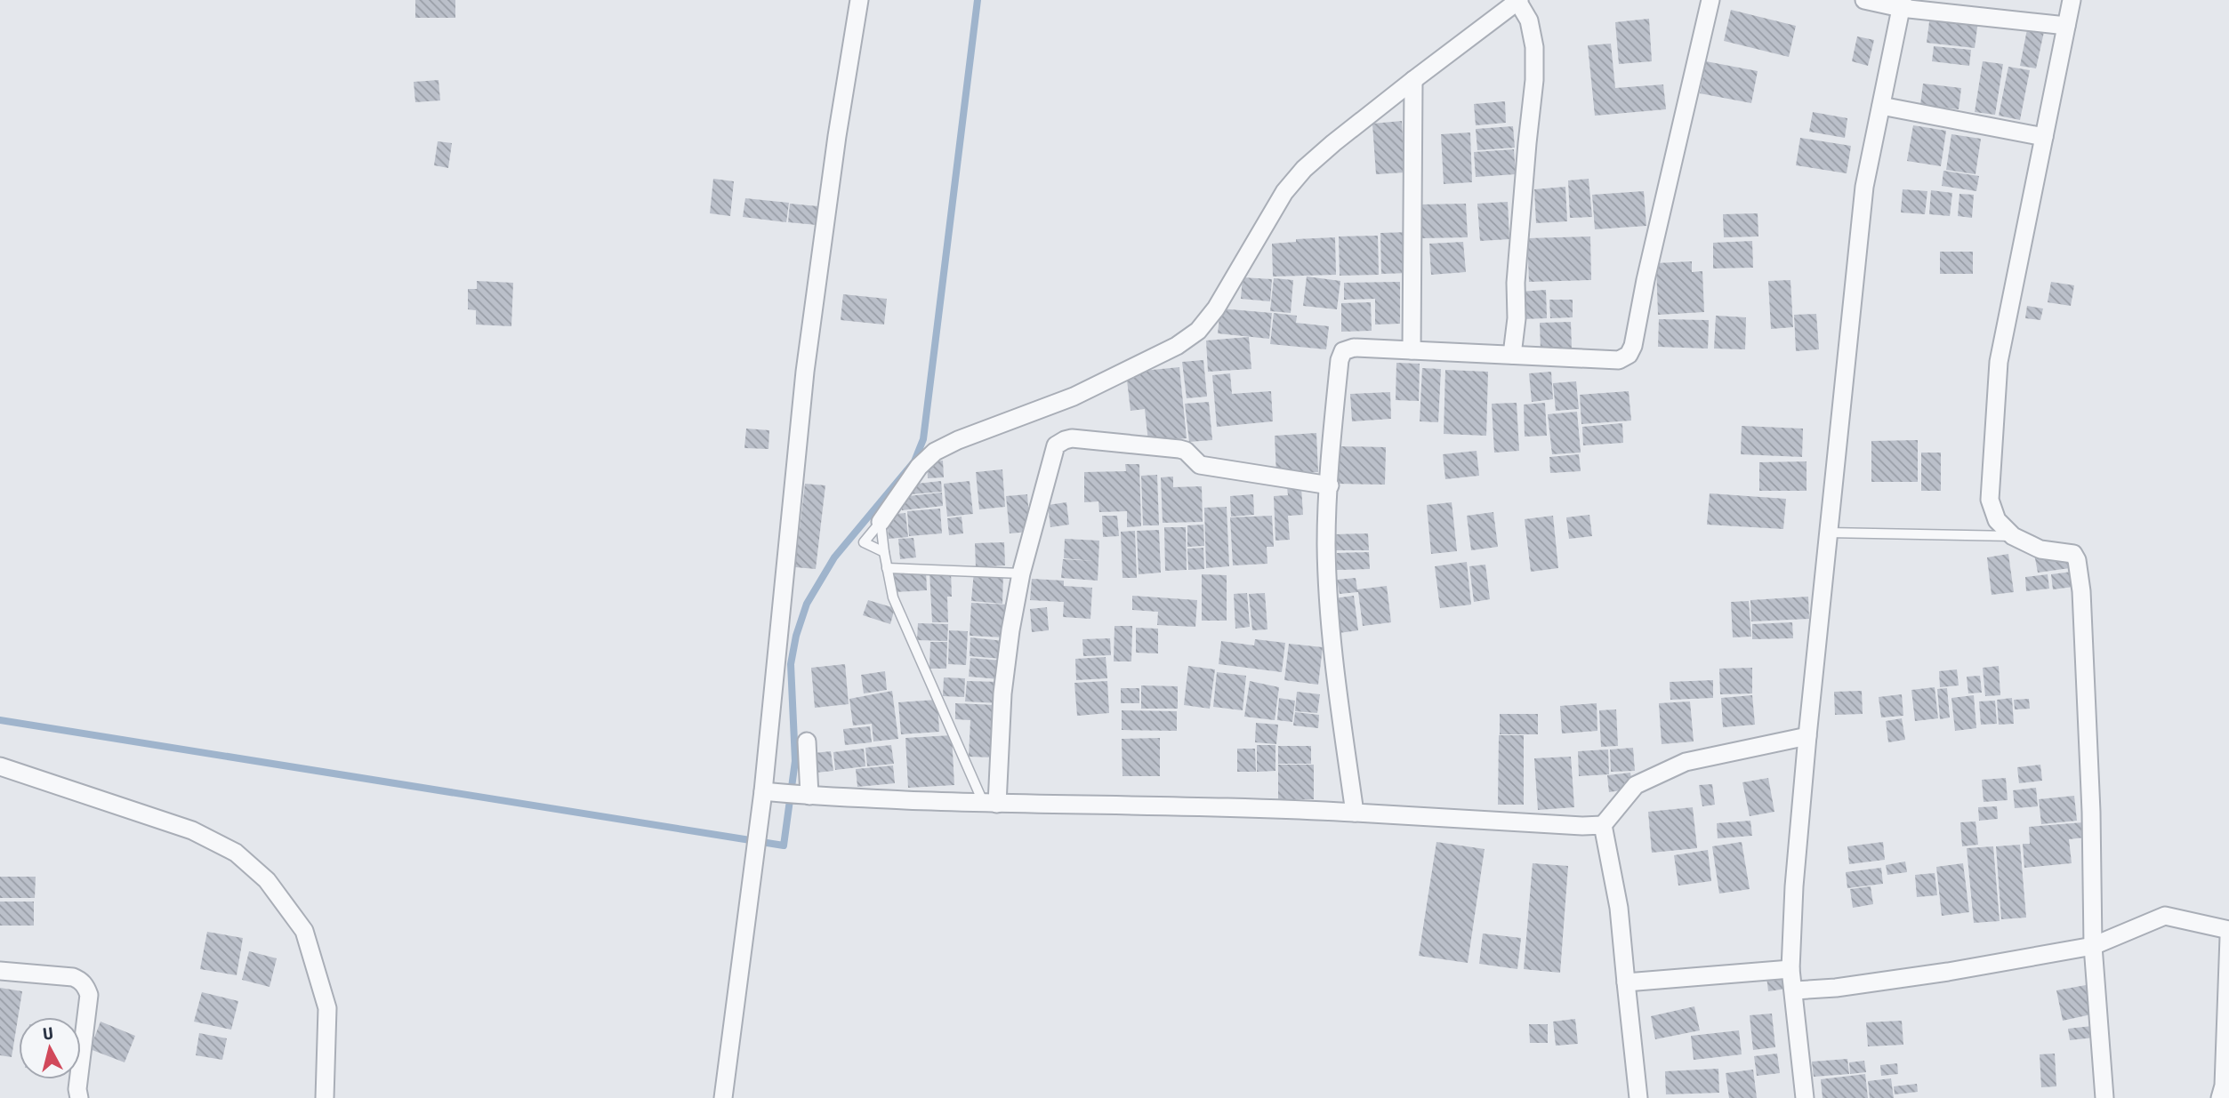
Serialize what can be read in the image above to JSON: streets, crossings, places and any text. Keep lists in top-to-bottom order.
{
  "north": "top"
}
